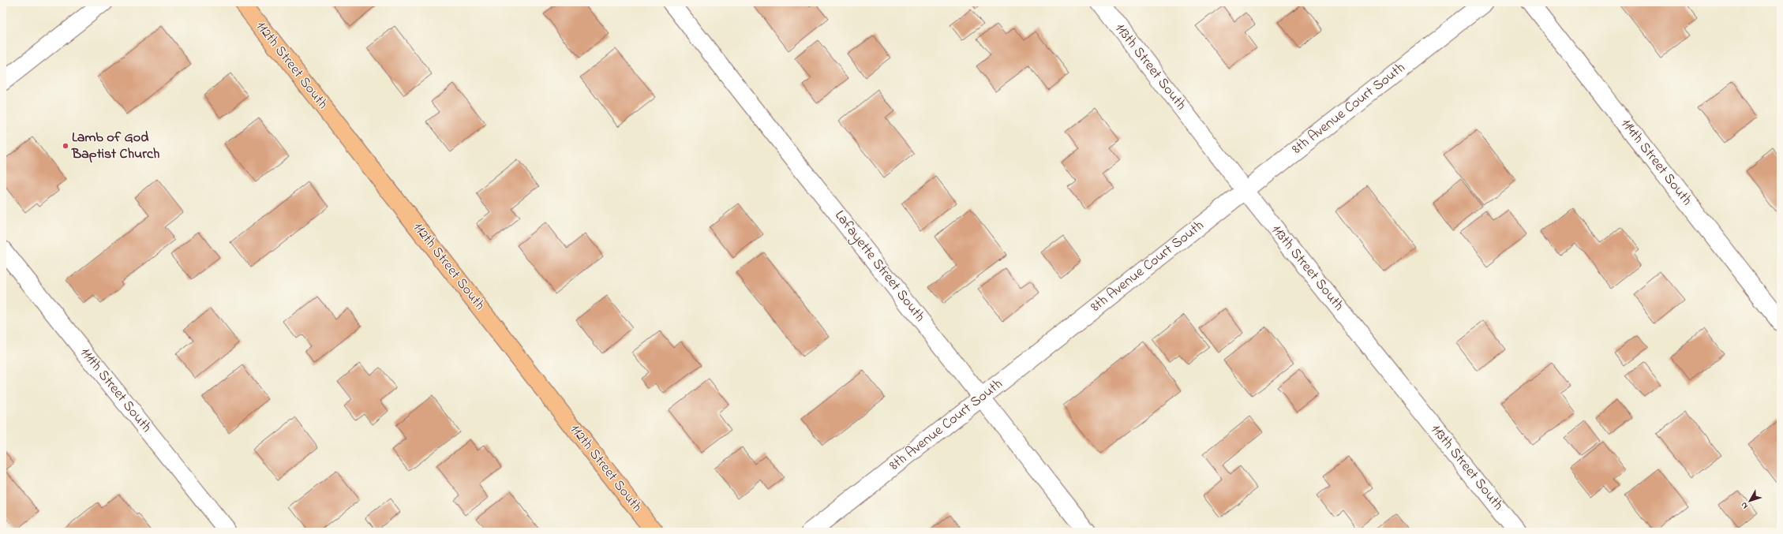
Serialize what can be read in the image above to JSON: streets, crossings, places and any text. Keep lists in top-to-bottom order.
{
  "streets": {
    "main road": ["112th Street South"],
    "street": [
      "113th Street South",
      "8th Avenue Court South",
      "114th Street South",
      "Lafayette Street South",
      "111th Street South"
    ]
  },
  "crossings": [
    ["113th Street South", "8th Avenue Court South"],
    ["8th Avenue Court South", "Lafayette Street South"]
  ],
  "places": ["Lamb of God Baptist Church"],
  "north": "bottom left"
}
